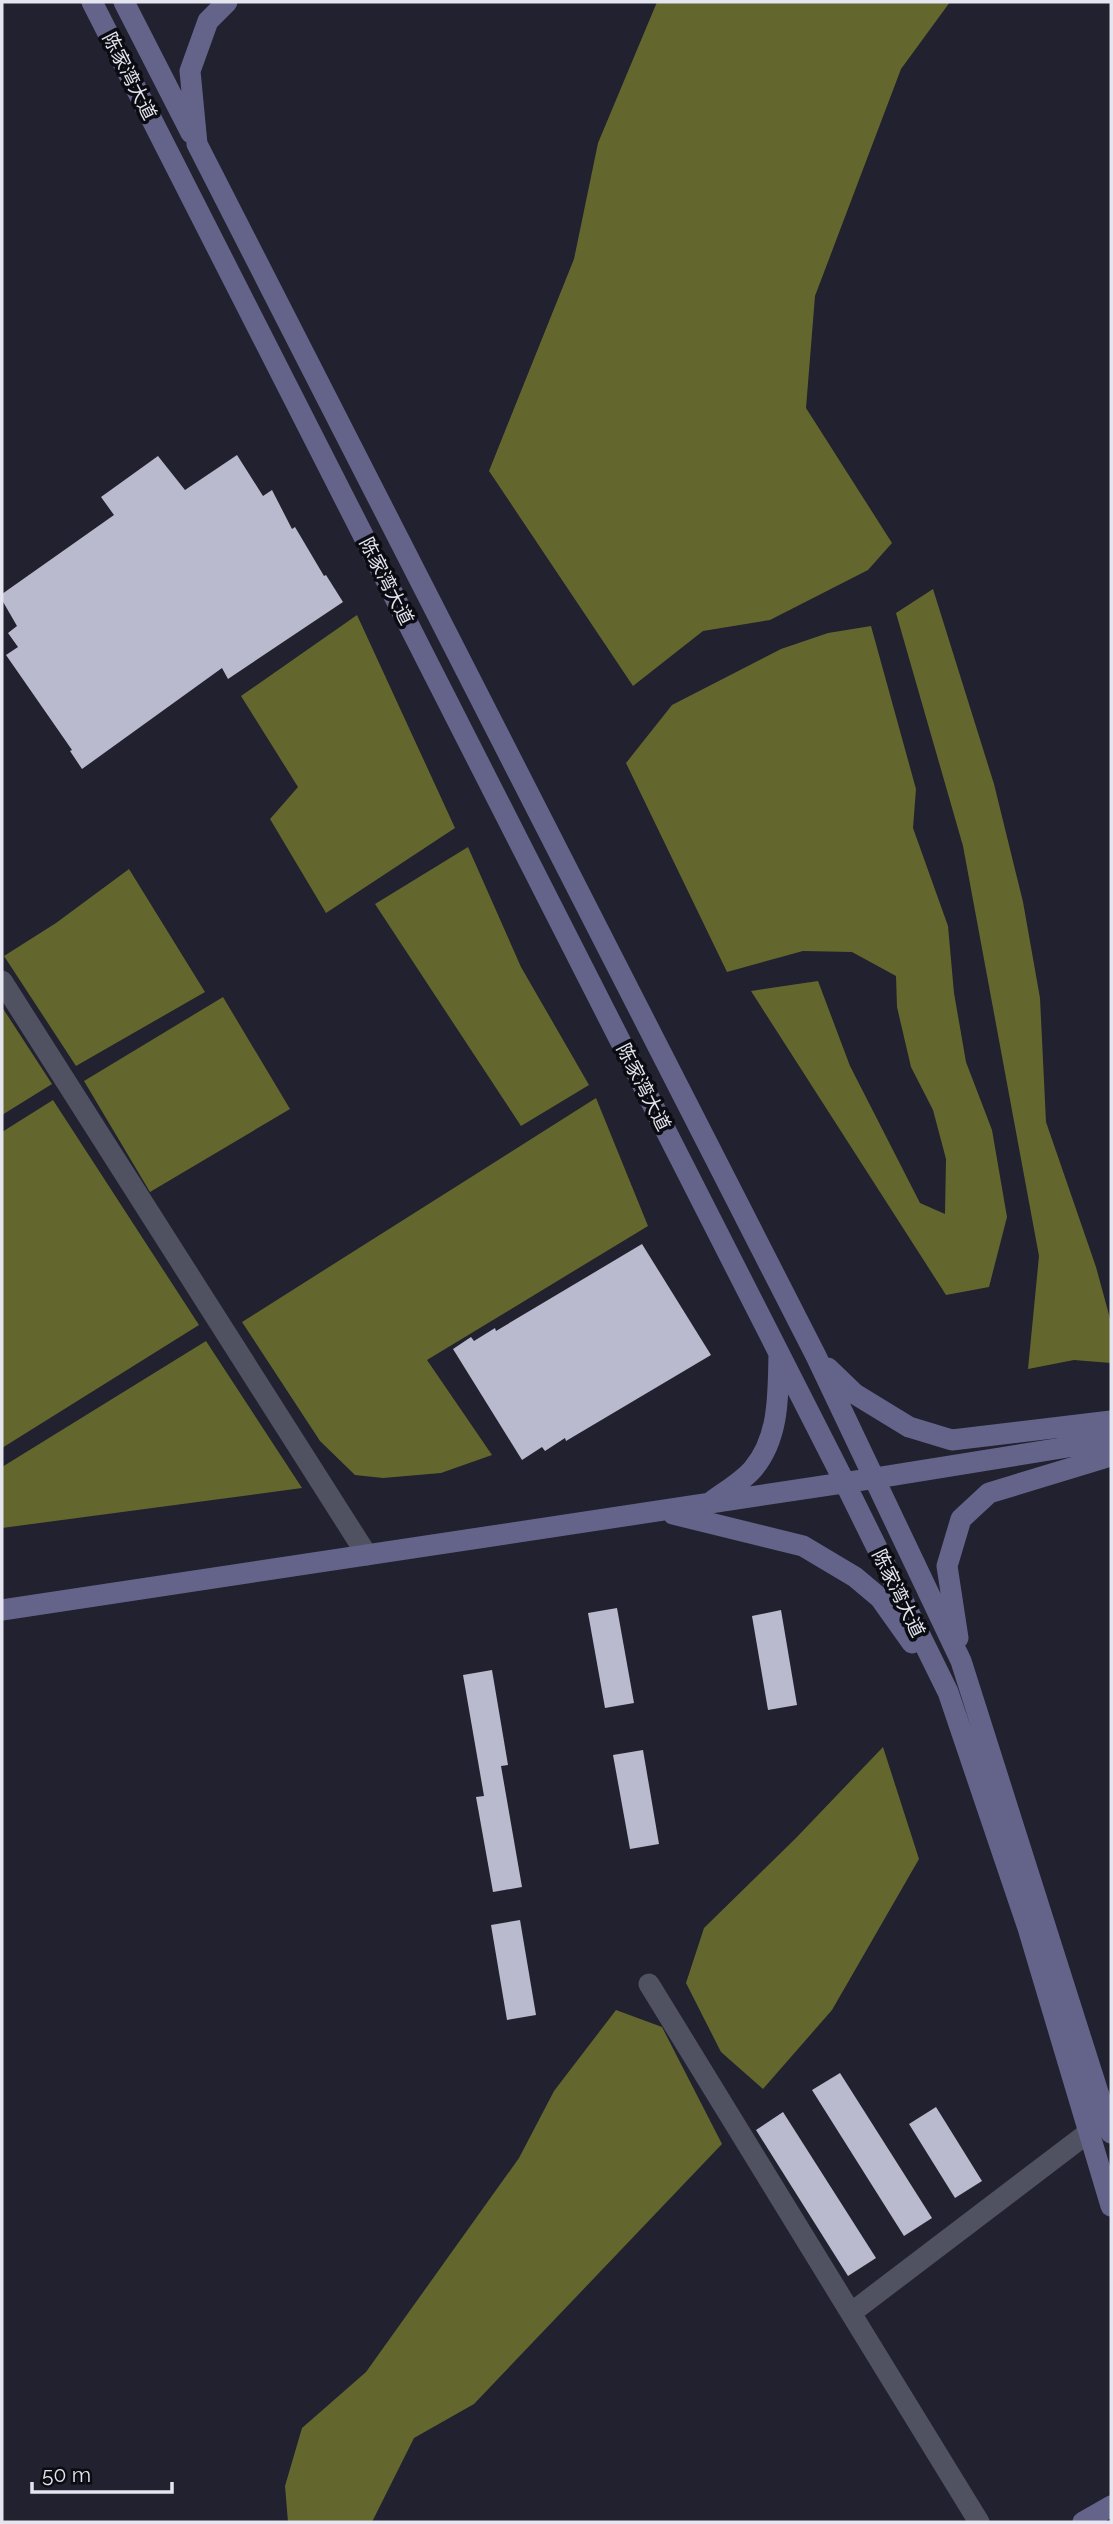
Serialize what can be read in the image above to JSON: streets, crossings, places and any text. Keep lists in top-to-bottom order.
{
  "streets": {
    "main road": ["陈家湾大道"]
  },
  "scale_bar": "50 m"
}
